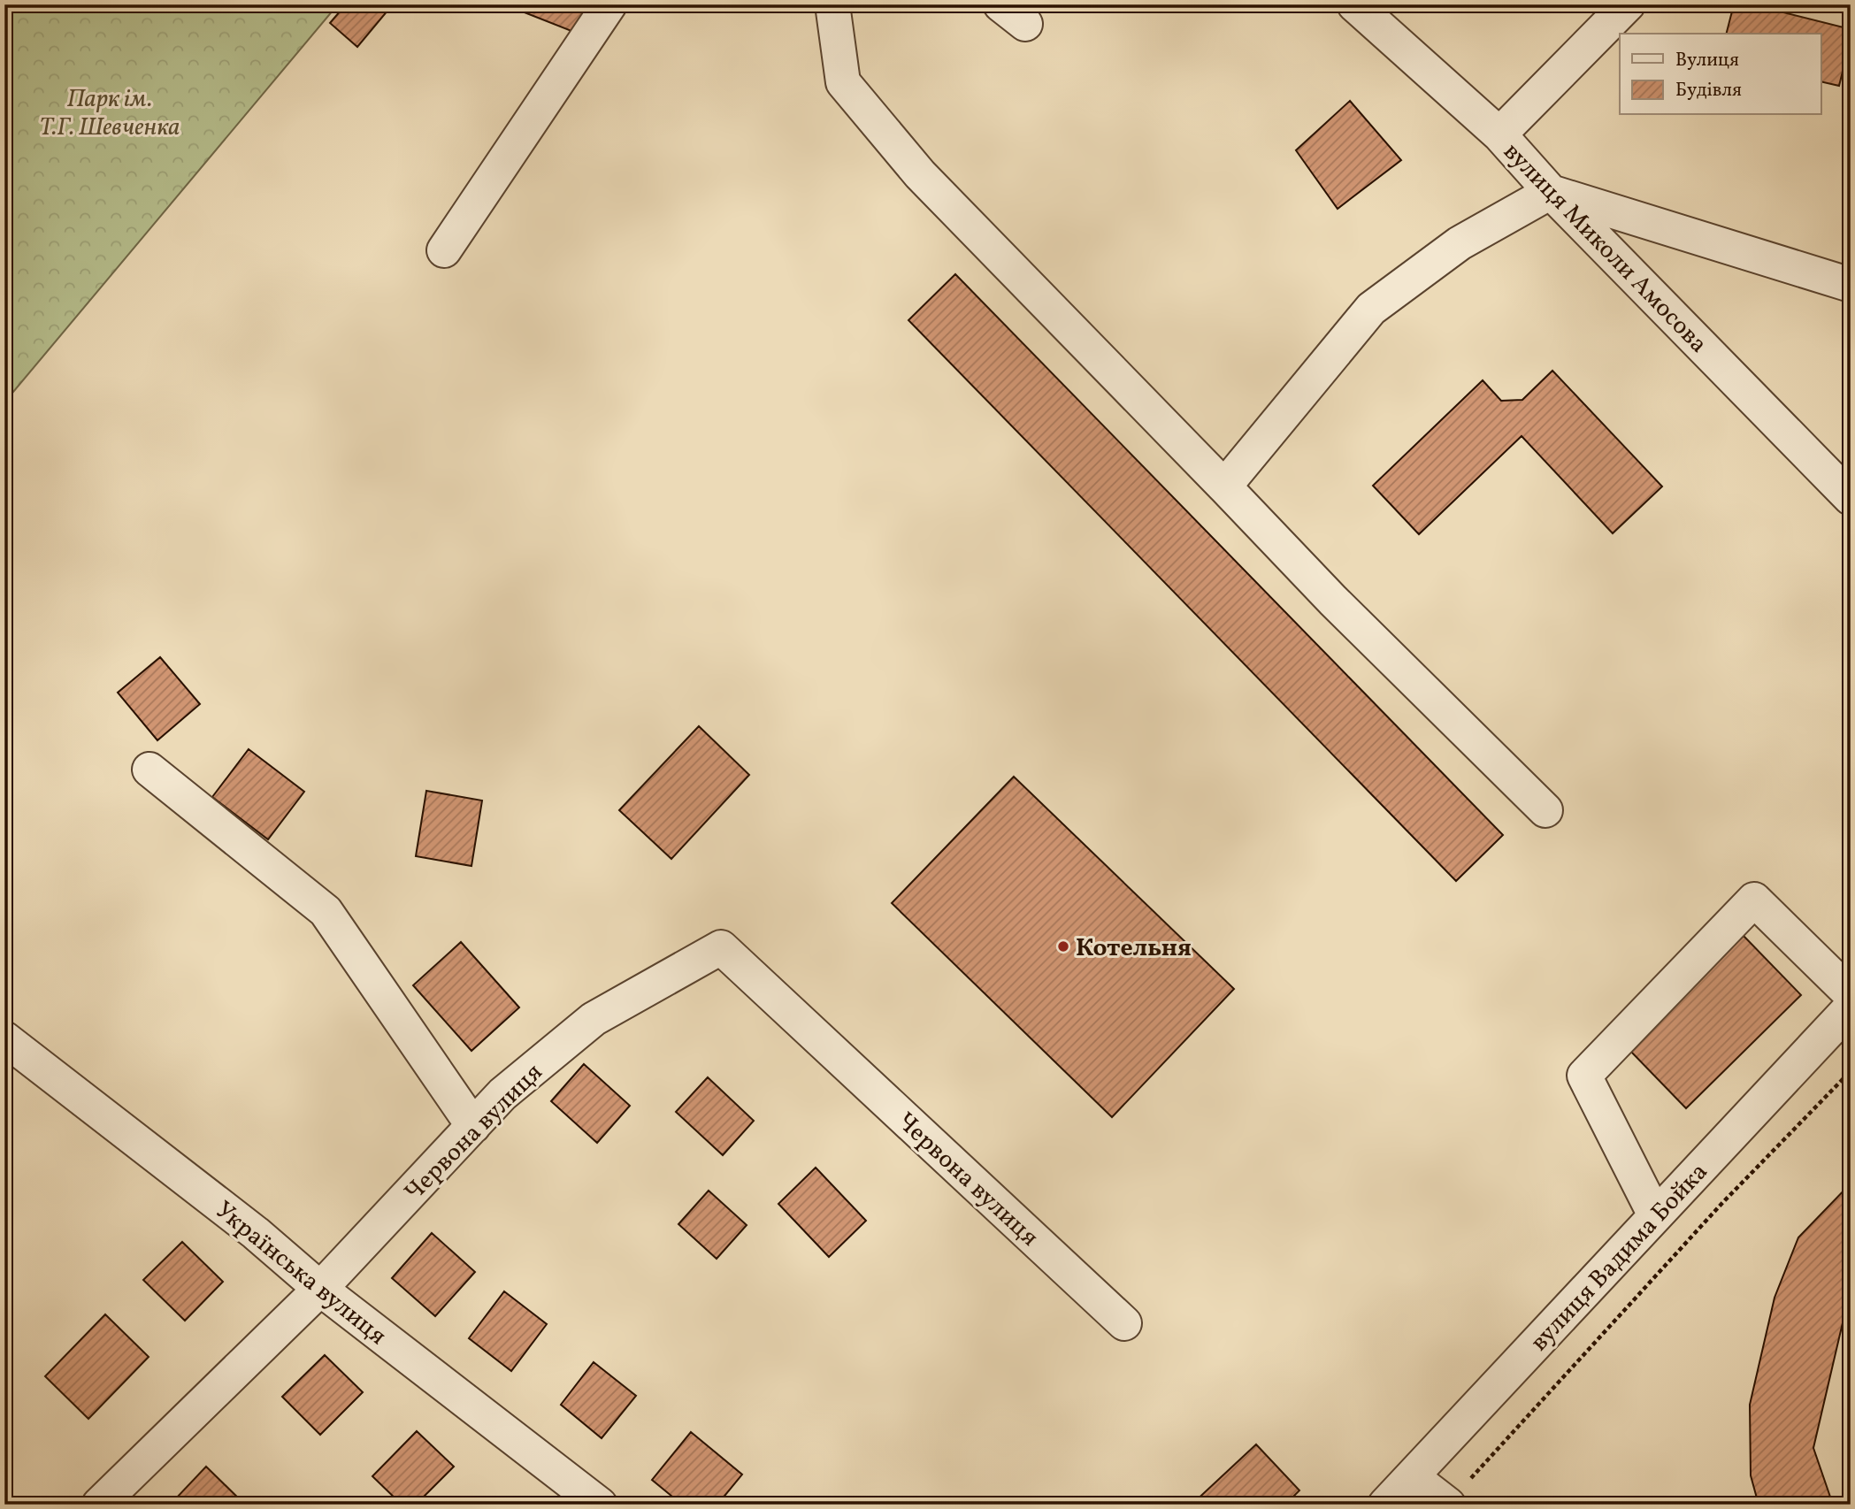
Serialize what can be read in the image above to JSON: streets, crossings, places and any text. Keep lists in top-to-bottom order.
{
  "streets": {
    "street": [
      "вулиця Миколи Амосова",
      "Червона вулиця",
      "вулиця Вадима Бойка",
      "Українська вулиця"
    ]
  },
  "crossings": [
    ["Червона вулиця", "Українська вулиця"]
  ],
  "parks": ["Парк ім. Т.Г. Шевченка"],
  "places": ["Котельня"],
  "legend": ["Вулиця", "Будівля"]
}
